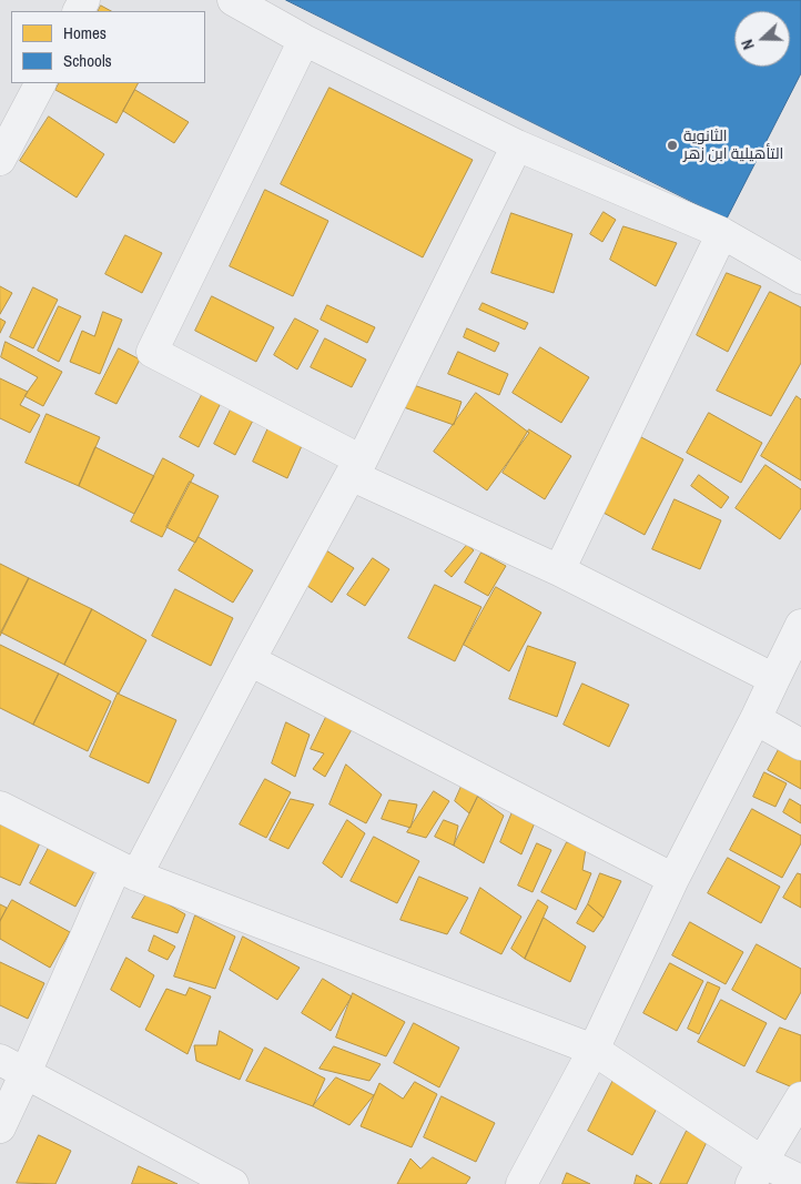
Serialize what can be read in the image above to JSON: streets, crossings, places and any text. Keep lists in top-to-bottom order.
{
  "places": ["الثانوية التأهيلية ابن زهر"],
  "legend": ["Homes", "Schools"],
  "north": "left"
}
